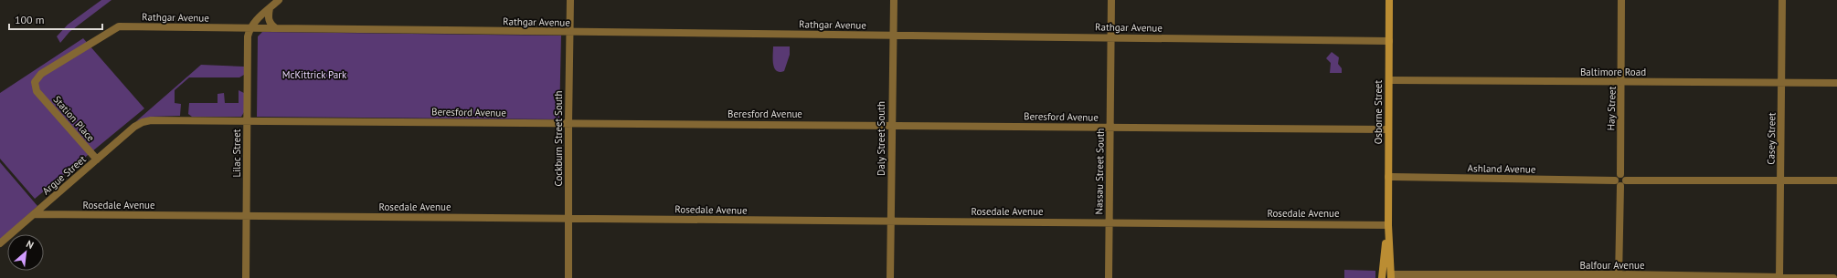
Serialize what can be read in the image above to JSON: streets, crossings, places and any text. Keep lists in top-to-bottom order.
{
  "streets": {
    "main road": ["Osborne Street"],
    "street": [
      "Rathgar Avenue",
      "Baltimore Road",
      "Hay Street",
      "Beresford Avenue",
      "Station Place",
      "Cockburn Street South",
      "Daly Street South",
      "Casey Street",
      "Lilac Street",
      "Ashland Avenue",
      "Nassau Street South",
      "Argue Street",
      "Rosedale Avenue",
      "Balfour Avenue"
    ]
  },
  "crossings": [
    ["Rathgar Avenue", "Osborne Street"],
    ["Rathgar Avenue", "Station Place"],
    ["Rathgar Avenue", "Cockburn Street South"],
    ["Rathgar Avenue", "Daly Street South"],
    ["Rathgar Avenue", "Lilac Street"],
    ["Rathgar Avenue", "Nassau Street South"],
    ["Baltimore Road", "Hay Street"],
    ["Baltimore Road", "Osborne Street"],
    ["Baltimore Road", "Casey Street"],
    ["Hay Street", "Ashland Avenue"],
    ["Hay Street", "Balfour Avenue"],
    ["Beresford Avenue", "Osborne Street"],
    ["Beresford Avenue", "Cockburn Street South"],
    ["Beresford Avenue", "Daly Street South"],
    ["Beresford Avenue", "Lilac Street"],
    ["Beresford Avenue", "Nassau Street South"],
    ["Beresford Avenue", "Argue Street"],
    ["Osborne Street", "Ashland Avenue"],
    ["Osborne Street", "Rosedale Avenue"],
    ["Osborne Street", "Balfour Avenue"],
    ["Station Place", "Argue Street"],
    ["Cockburn Street South", "Rosedale Avenue"],
    ["Daly Street South", "Rosedale Avenue"],
    ["Casey Street", "Balfour Avenue"],
    ["Lilac Street", "Rosedale Avenue"],
    ["Nassau Street South", "Rosedale Avenue"],
    ["Argue Street", "Rosedale Avenue"]
  ],
  "parks": ["McKittrick Park"],
  "scale_bar": "100 m",
  "north": "top right"
}
